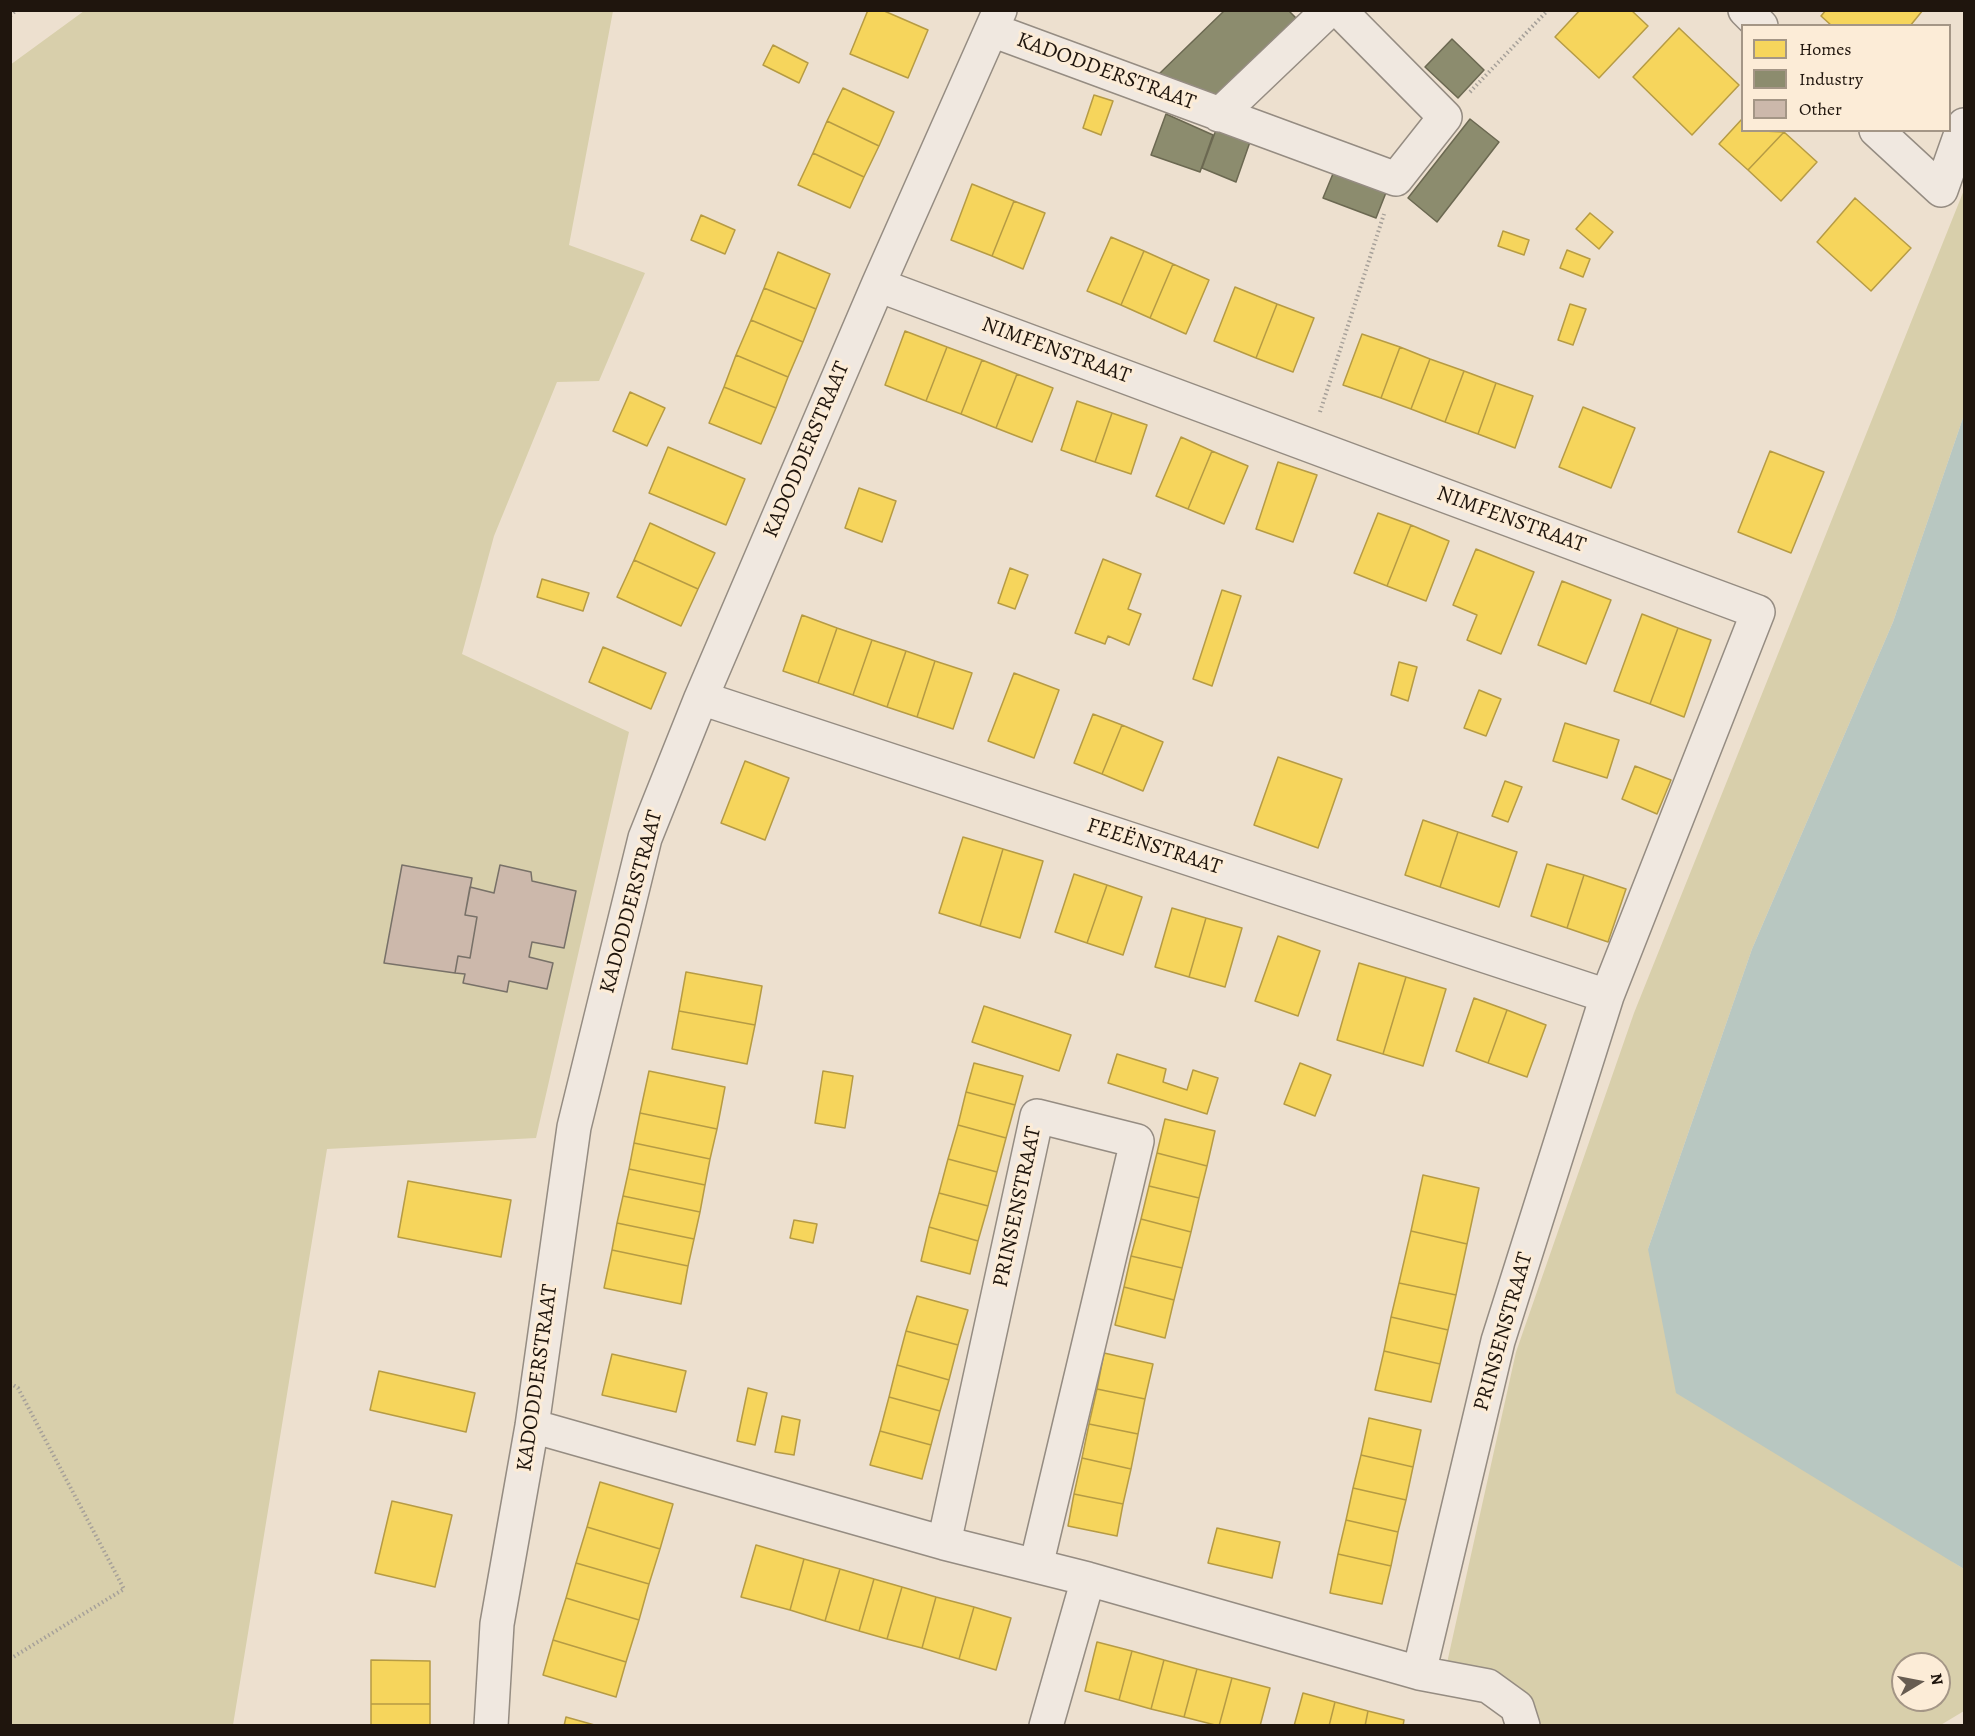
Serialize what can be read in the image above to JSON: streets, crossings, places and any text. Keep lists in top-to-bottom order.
{
  "streets": {
    "street": [
      "KADODDERSTRAAT",
      "NIMFENSTRAAT",
      "FEEËNSTRAAT",
      "PRINSENSTRAAT"
    ]
  },
  "crossings": [
    ["KADODDERSTRAAT", "NIMFENSTRAAT"],
    ["KADODDERSTRAAT", "FEEËNSTRAAT"],
    ["NIMFENSTRAAT", "FEEËNSTRAAT"],
    ["NIMFENSTRAAT", "PRINSENSTRAAT"],
    ["FEEËNSTRAAT", "PRINSENSTRAAT"]
  ],
  "legend": ["Homes", "Industry", "Other"],
  "north": "right"
}
